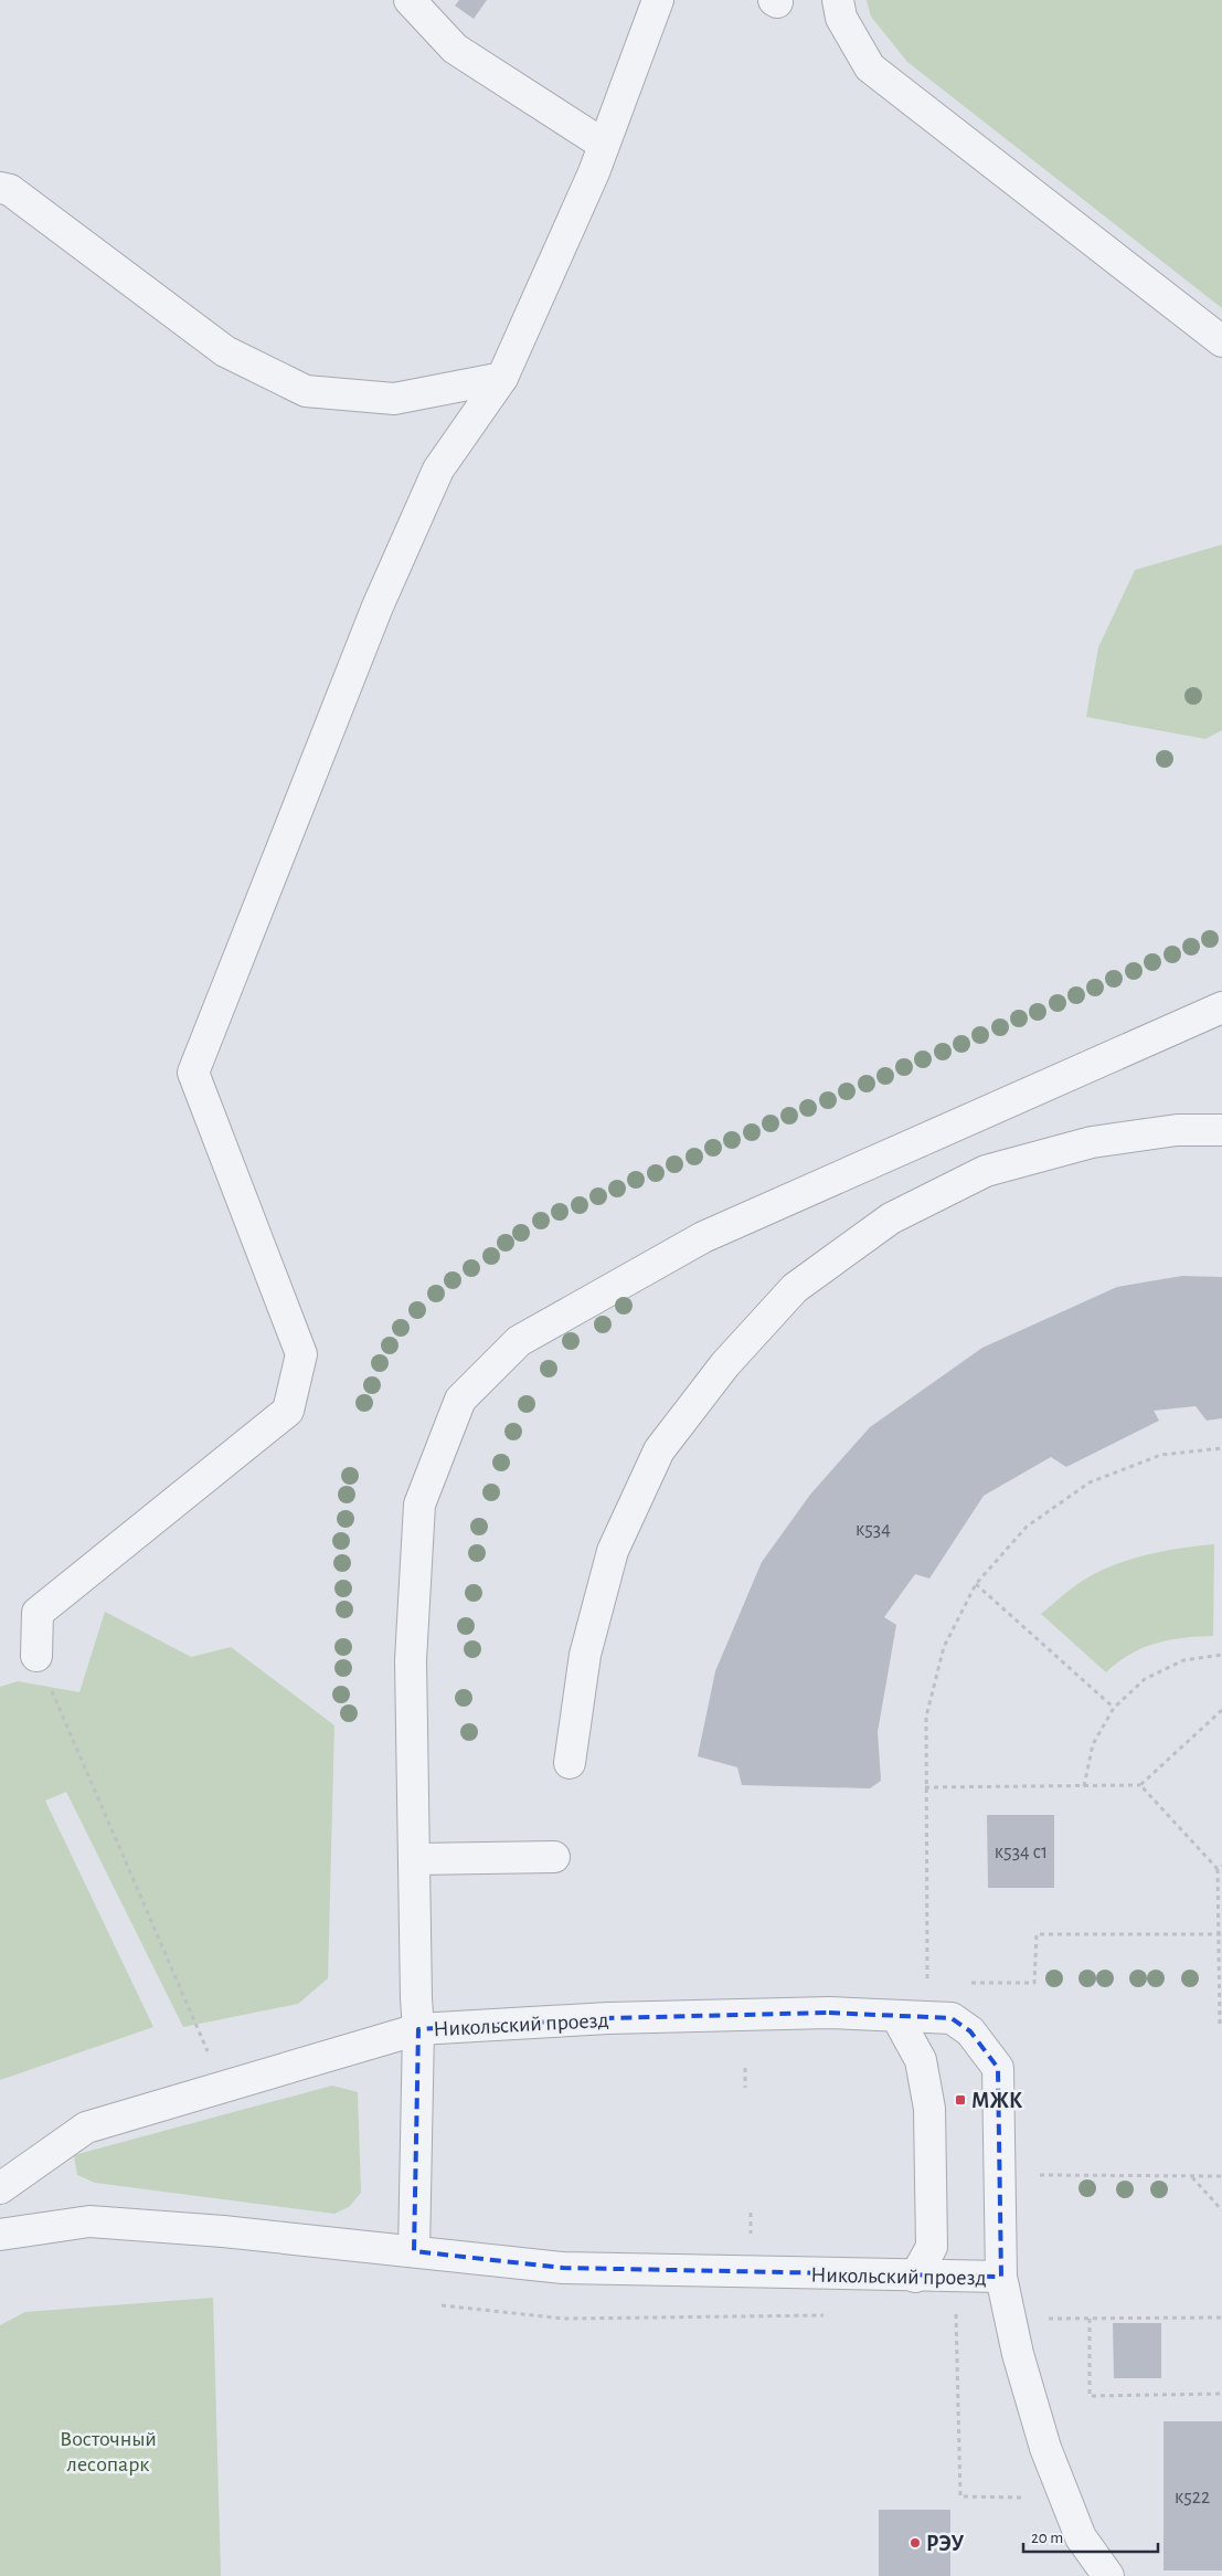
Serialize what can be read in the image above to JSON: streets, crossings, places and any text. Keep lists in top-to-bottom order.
{
  "streets": {
    "street": ["Никольский проезд"]
  },
  "parks": ["Восточный лесопарк"],
  "places": {
    "transit": ["МЖК"],
    "other": ["РЭУ"]
  },
  "house_numbers": ["к534", "к534 с1", "к522"],
  "scale_bar": "20 m"
}
